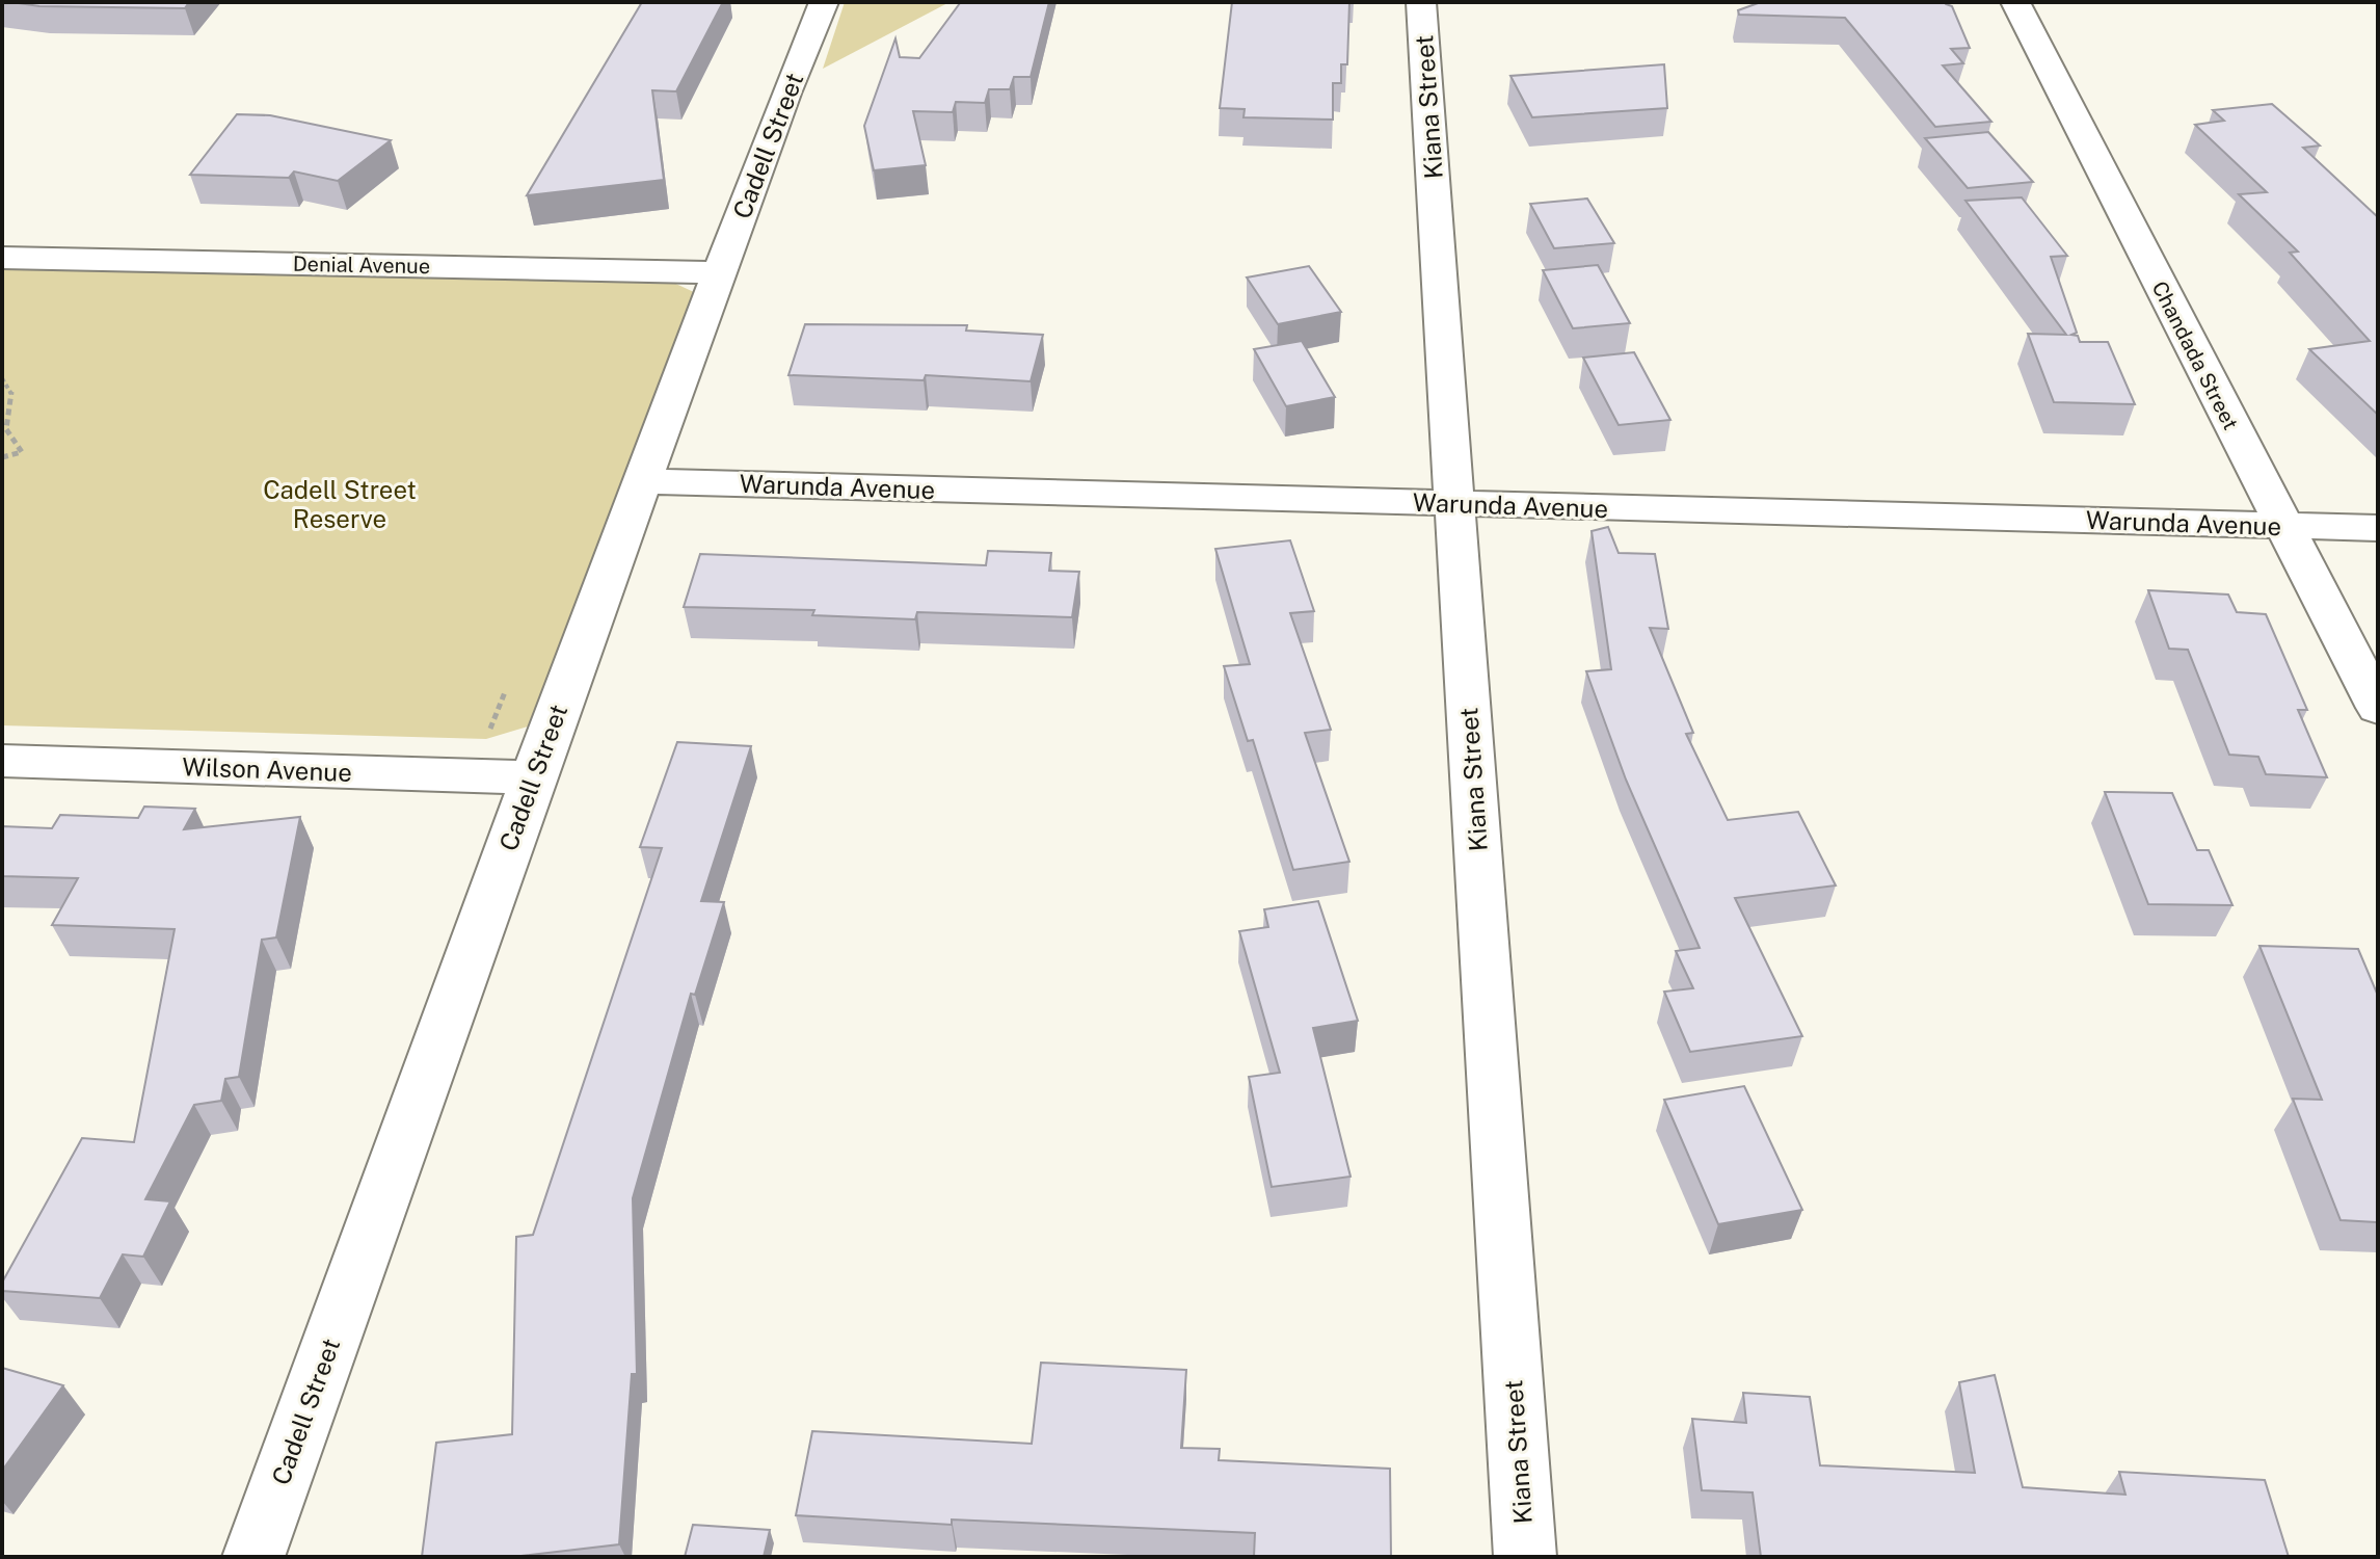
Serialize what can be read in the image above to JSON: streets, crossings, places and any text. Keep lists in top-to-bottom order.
{
  "streets": {
    "street": [
      "Kiana Street",
      "Cadell Street",
      "Denial Avenue",
      "Chandada Street",
      "Warunda Avenue",
      "Wilson Avenue"
    ]
  },
  "crossings": [
    ["Kiana Street", "Warunda Avenue"],
    ["Cadell Street", "Denial Avenue"],
    ["Cadell Street", "Warunda Avenue"],
    ["Cadell Street", "Wilson Avenue"],
    ["Chandada Street", "Warunda Avenue"]
  ],
  "parks": ["Cadell Street Reserve"]
}
